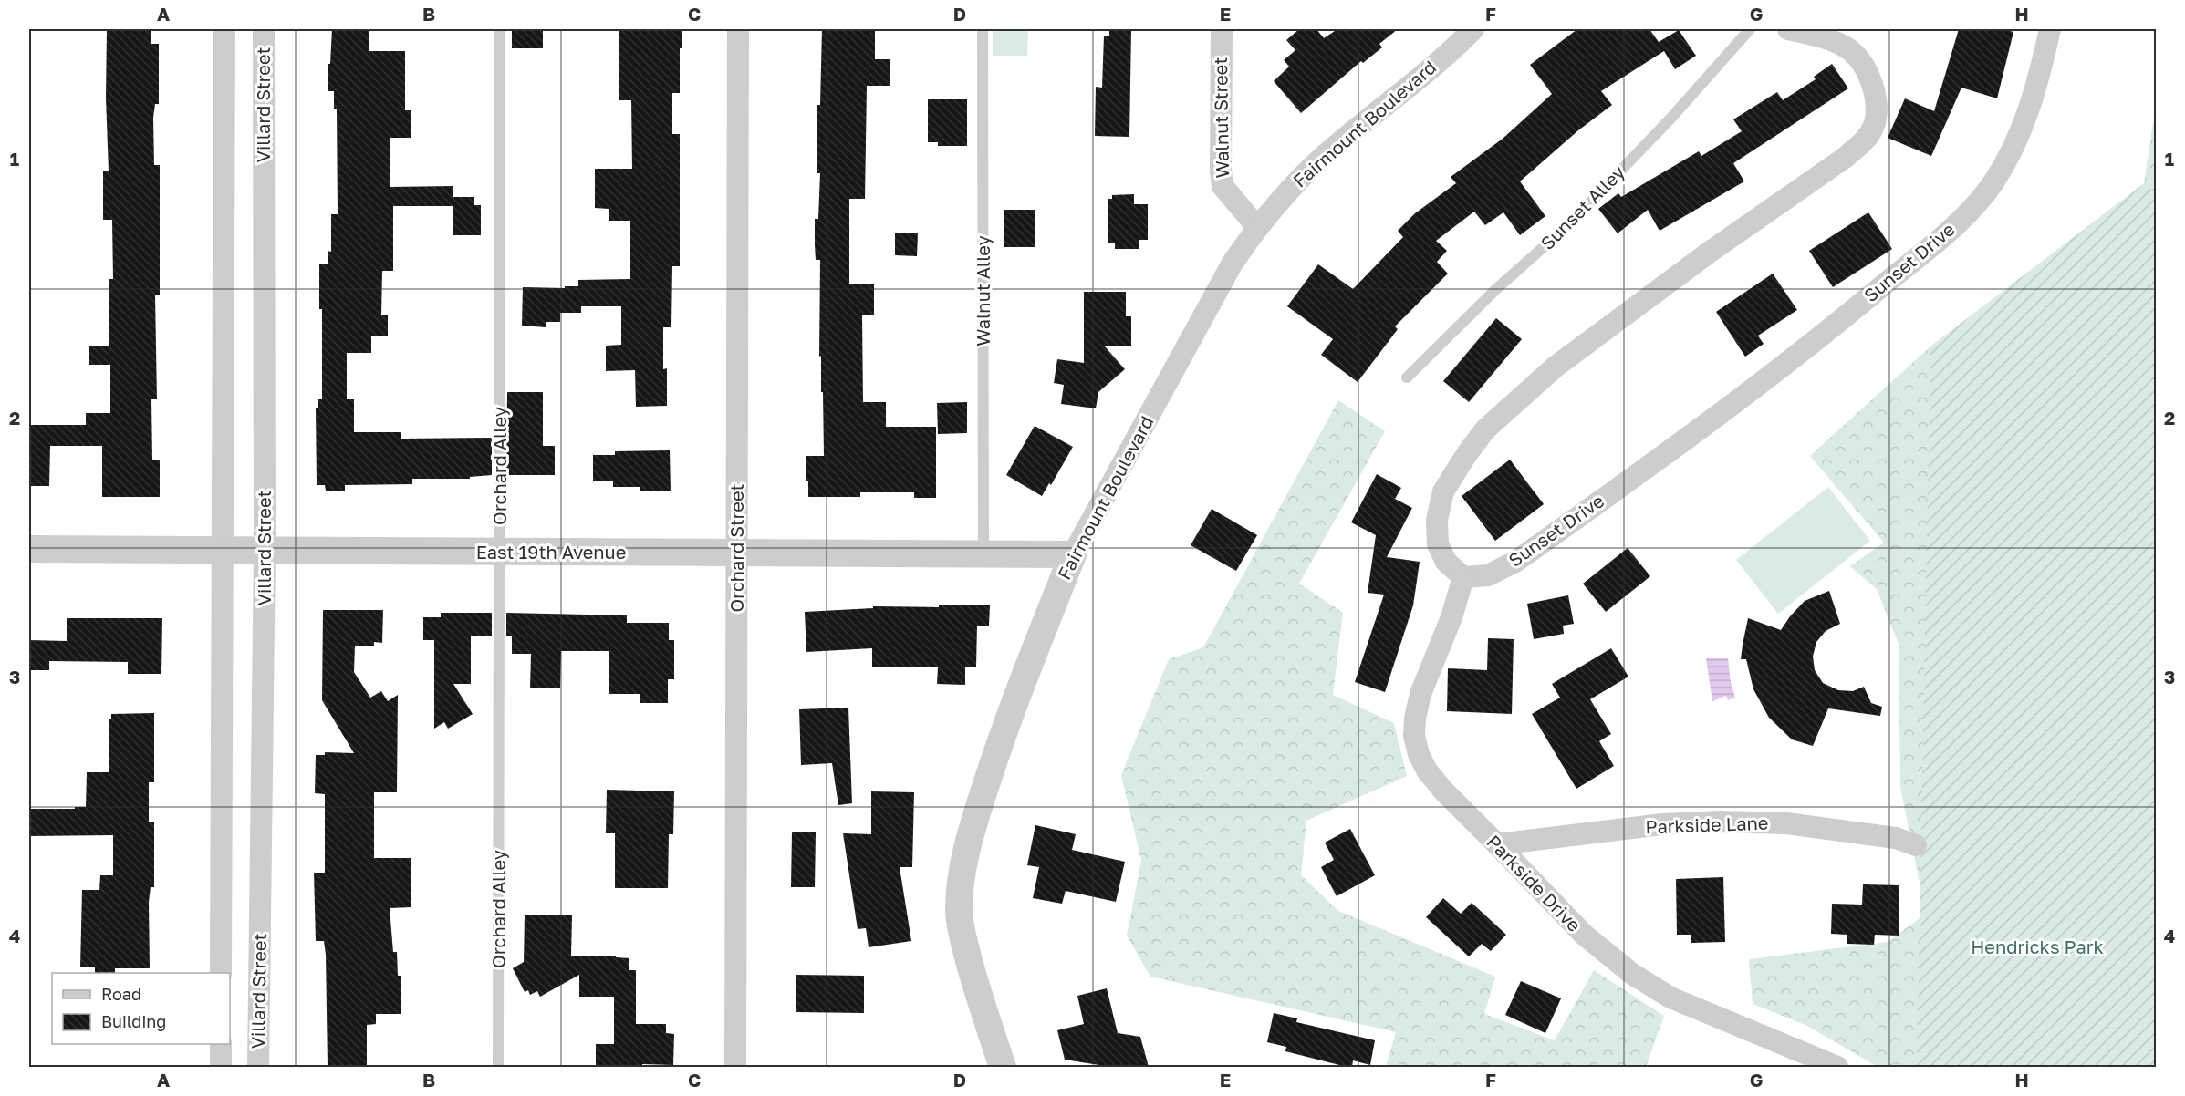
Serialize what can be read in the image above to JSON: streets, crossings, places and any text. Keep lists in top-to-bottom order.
{
  "streets": {
    "street": [
      "Villard Street",
      "Walnut Street",
      "Fairmount Boulevard",
      "Sunset Drive",
      "Orchard Street",
      "East 19th Avenue",
      "Parkside Lane",
      "Parkside Drive"
    ],
    "lane": ["Sunset Alley", "Walnut Alley", "Orchard Alley"]
  },
  "crossings": [
    ["Villard Street", "East 19th Avenue"],
    ["Walnut Street", "Fairmount Boulevard"],
    ["Fairmount Boulevard", "East 19th Avenue"],
    ["Sunset Drive", "Parkside Drive"],
    ["Walnut Alley", "East 19th Avenue"],
    ["Orchard Alley", "East 19th Avenue"],
    ["Orchard Street", "East 19th Avenue"],
    ["Parkside Lane", "Parkside Drive"]
  ],
  "parks": ["Hendricks Park"],
  "legend": ["Road", "Building"],
  "grid": {
    "columns": [
      "A",
      "B",
      "C",
      "D",
      "E",
      "F",
      "G",
      "H"
    ],
    "rows": [
      "1",
      "2",
      "3",
      "4"
    ]
  }
}
